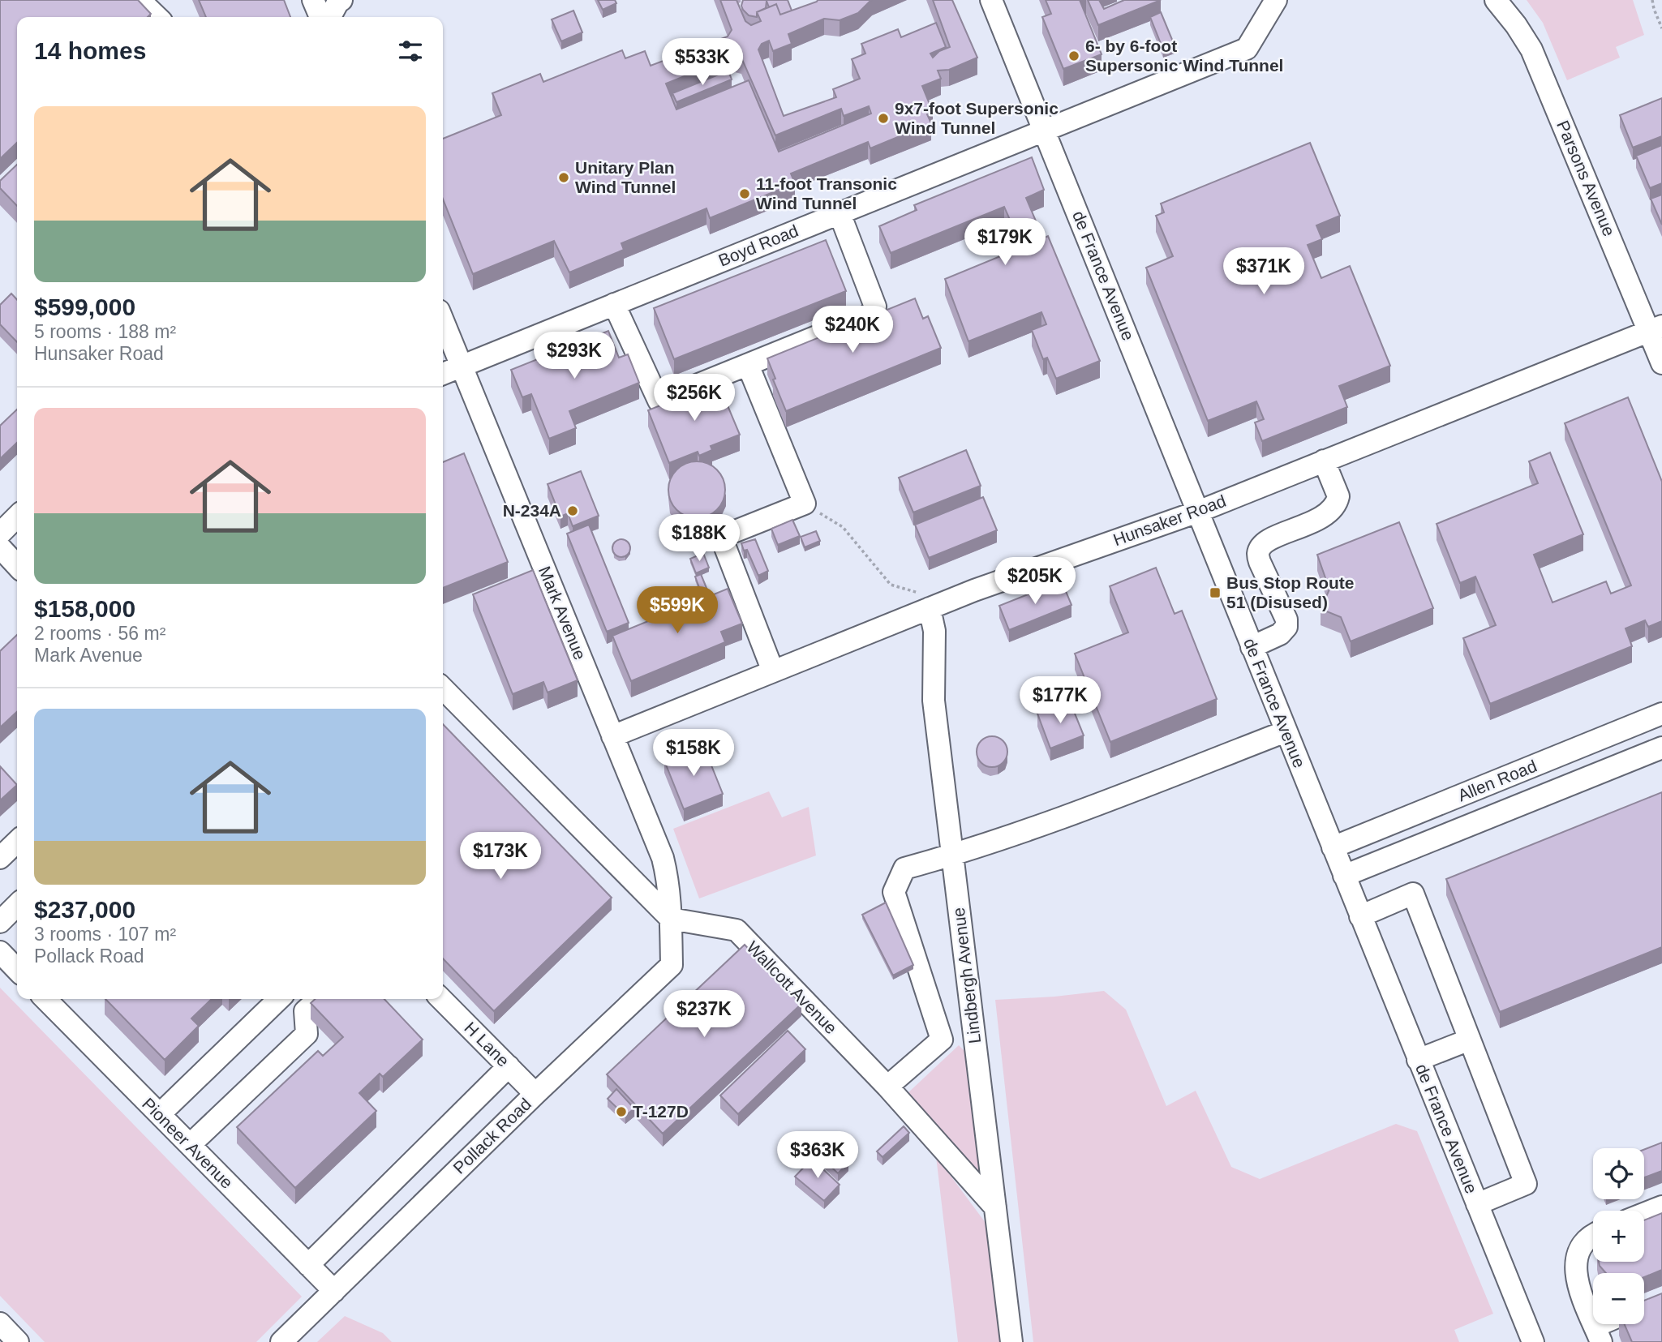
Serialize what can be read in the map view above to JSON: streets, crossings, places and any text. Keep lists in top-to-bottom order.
{
  "streets": {
    "street": [
      "Parsons Avenue",
      "Boyd Road",
      "de France Avenue",
      "Hunsaker Road",
      "Mark Avenue",
      "Allen Road",
      "Lindbergh Avenue",
      "Wallcott Avenue",
      "H Lane",
      "Pollack Road",
      "Pioneer Avenue"
    ]
  },
  "crossings": [
    ["Parsons Avenue", "Hunsaker Road"],
    ["Boyd Road", "de France Avenue"],
    ["Boyd Road", "Mark Avenue"],
    ["de France Avenue", "Hunsaker Road"],
    ["de France Avenue", "Allen Road"],
    ["Hunsaker Road", "Mark Avenue"],
    ["Hunsaker Road", "Lindbergh Avenue"],
    ["Mark Avenue", "Wallcott Avenue"],
    ["Mark Avenue", "Pollack Road"],
    ["Lindbergh Avenue", "Wallcott Avenue"],
    ["Wallcott Avenue", "Pollack Road"],
    ["H Lane", "Pollack Road"],
    ["Pollack Road", "Pioneer Avenue"]
  ],
  "places": {
    "other": [
      "6- by 6-foot Supersonic Wind Tunnel",
      "9x7-foot Supersonic Wind Tunnel",
      "Unitary Plan Wind Tunnel",
      "11-foot Transonic Wind Tunnel",
      "N-234A",
      "T-127D"
    ],
    "transit": ["Bus Stop Route 51 (Disused)"]
  },
  "page": {
    "heading": "14 homes",
    "price": [
      "$533K",
      "$179K",
      "$371K",
      "$240K",
      "$293K",
      "$256K",
      "$188K",
      "$205K",
      "$599K",
      "$177K",
      "$158K",
      "$173K",
      "$237K",
      "$363K"
    ],
    "list": [
      {
        "name": "$599,000",
        "note": "5 rooms · 188 m² · Hunsaker Road"
      },
      {
        "name": "$158,000",
        "note": "2 rooms · 56 m² · Mark Avenue"
      },
      {
        "name": "$237,000",
        "note": "3 rooms · 107 m² · Pollack Road"
      }
    ],
    "map_buttons": ["+", "−"]
  }
}
